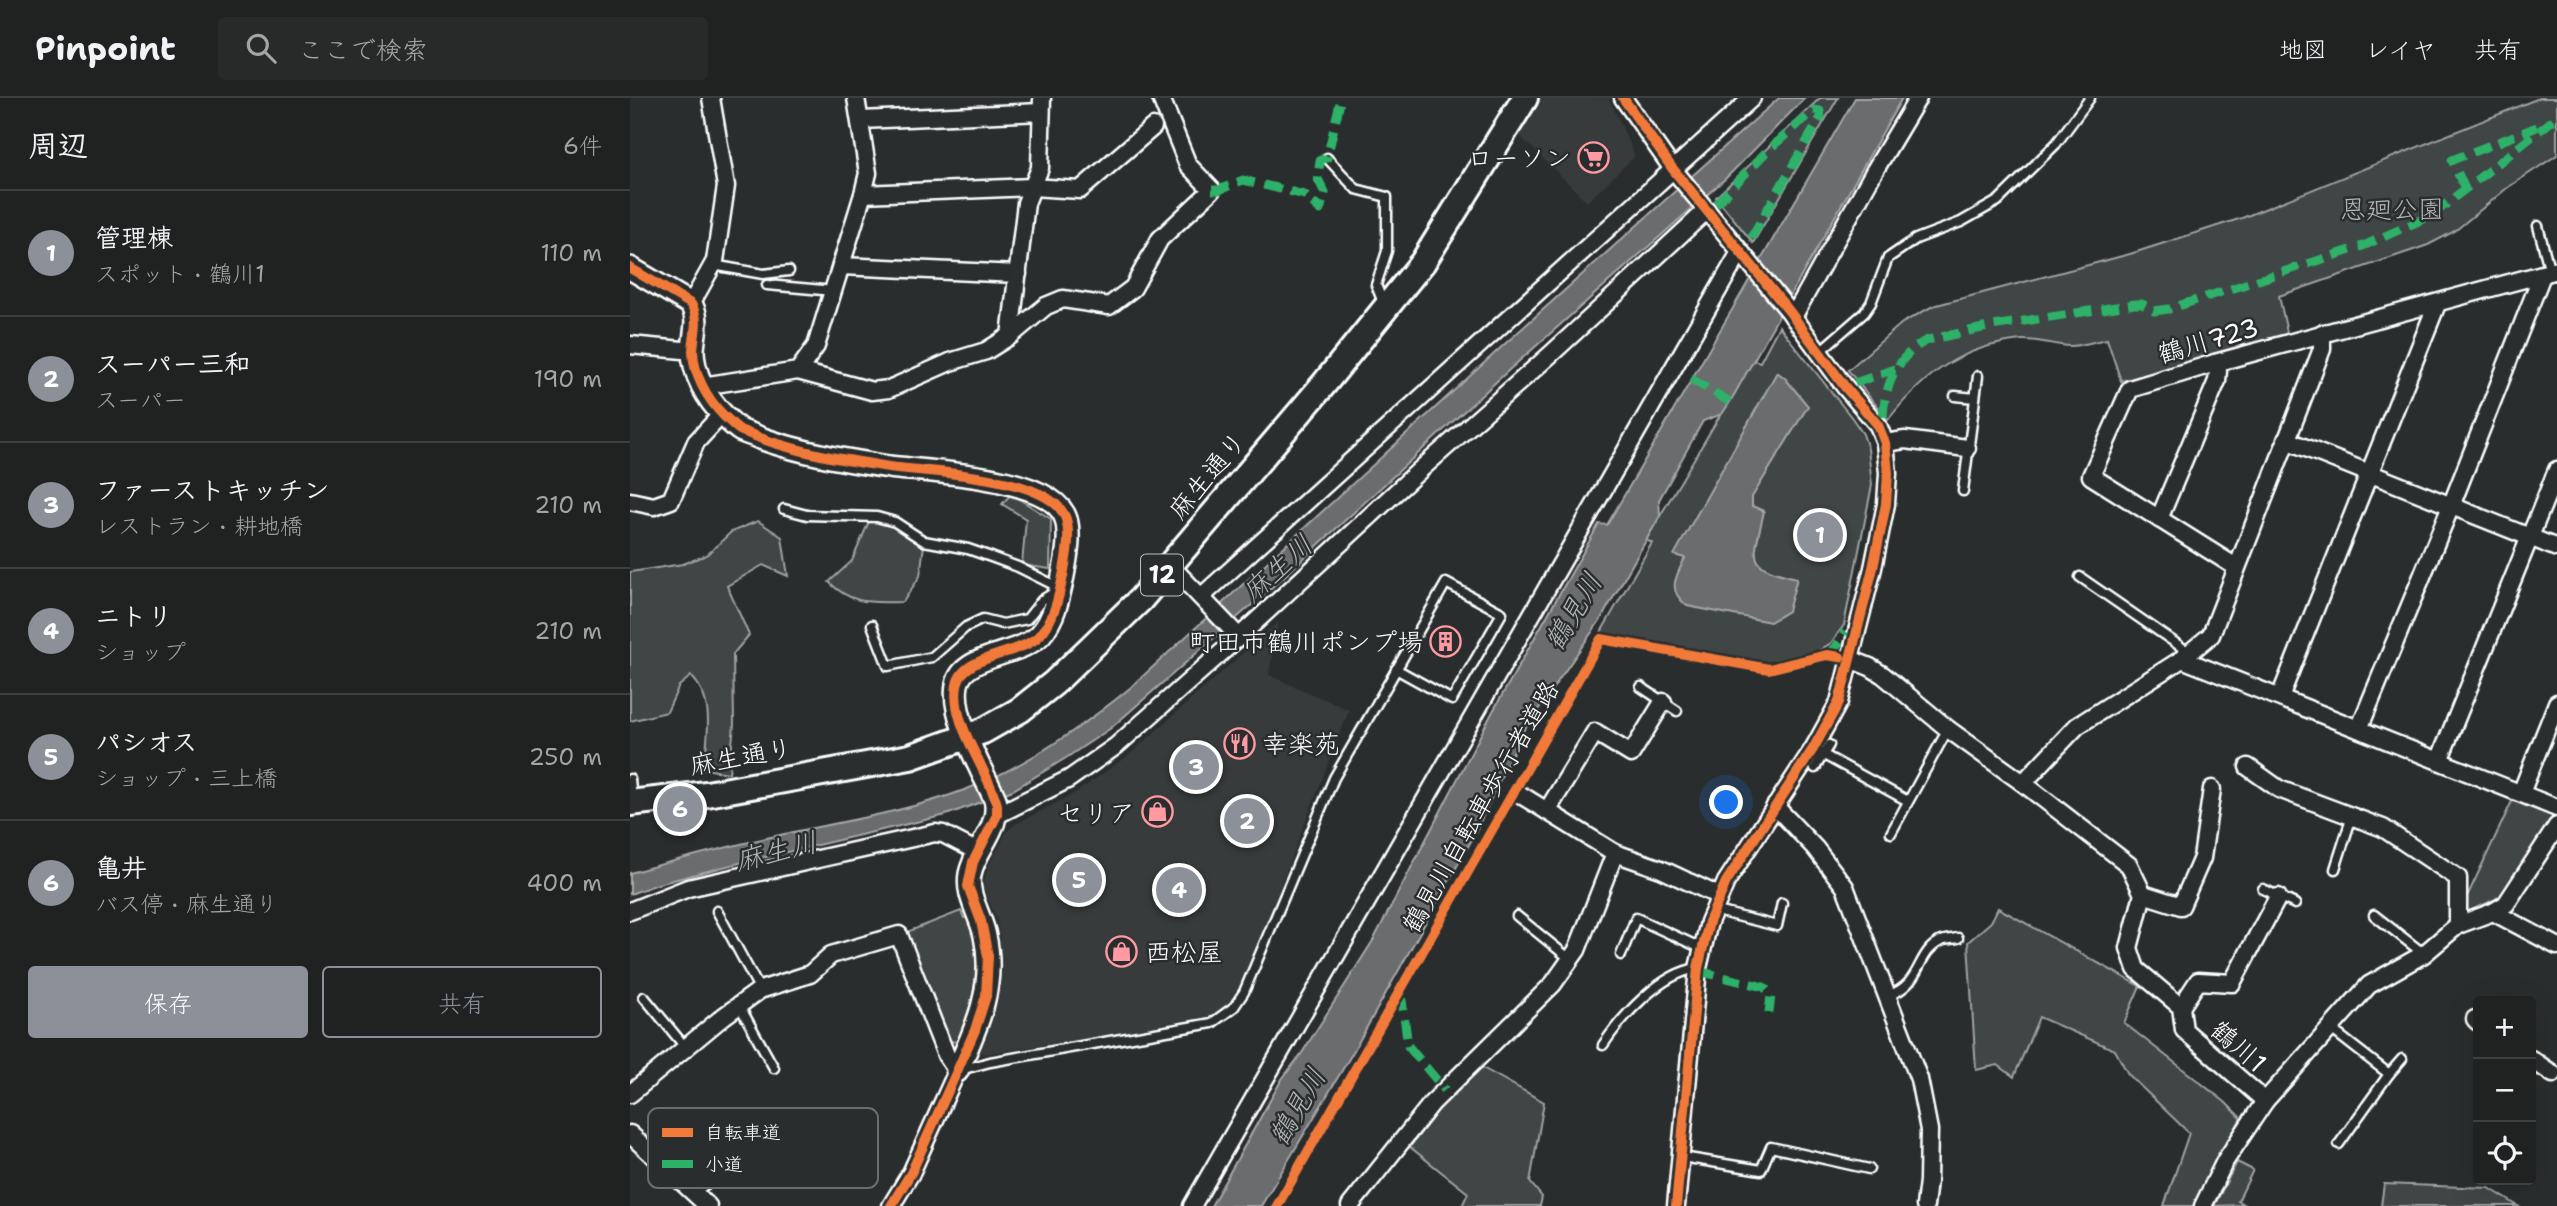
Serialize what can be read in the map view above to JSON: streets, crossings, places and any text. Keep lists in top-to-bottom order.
{
  "streets": {
    "main road": ["麻生通り", "12"],
    "street": ["鶴川723", "鶴川1"],
    "cycle path": ["鶴見川自転車歩行者道路"]
  },
  "water": ["麻生川", "鶴見川"],
  "parks": ["恩廻公園"],
  "places": {
    "supermarket": ["ローソン"],
    "building": ["町田市鶴川ポンプ場"],
    "restaurant": ["幸楽苑"],
    "shop": ["セリア", "西松屋"]
  },
  "legend": ["自転車道", "小道"],
  "page": {
    "header": "Pinpoint",
    "search": "ここで検索",
    "nav": ["地図", "レイヤ", "共有"],
    "heading": ["周辺", "6件"],
    "list": [
      {
        "mark": "1",
        "name": "管理棟",
        "note": "スポット · 鶴川1",
        "value": "110 m"
      },
      {
        "mark": "2",
        "name": "スーパー三和",
        "note": "スーパー",
        "value": "190 m"
      },
      {
        "mark": "3",
        "name": "ファーストキッチン",
        "note": "レストラン · 耕地橋",
        "value": "210 m"
      },
      {
        "mark": "4",
        "name": "ニトリ",
        "note": "ショップ",
        "value": "210 m"
      },
      {
        "mark": "5",
        "name": "パシオス",
        "note": "ショップ · 三上橋",
        "value": "250 m"
      },
      {
        "mark": "6",
        "name": "亀井",
        "note": "バス停 · 麻生通り",
        "value": "400 m"
      }
    ],
    "pins": [
      "1",
      "3",
      "6",
      "2",
      "5",
      "4"
    ],
    "buttons": ["保存", "共有"],
    "map_buttons": ["+", "−"]
  }
}
